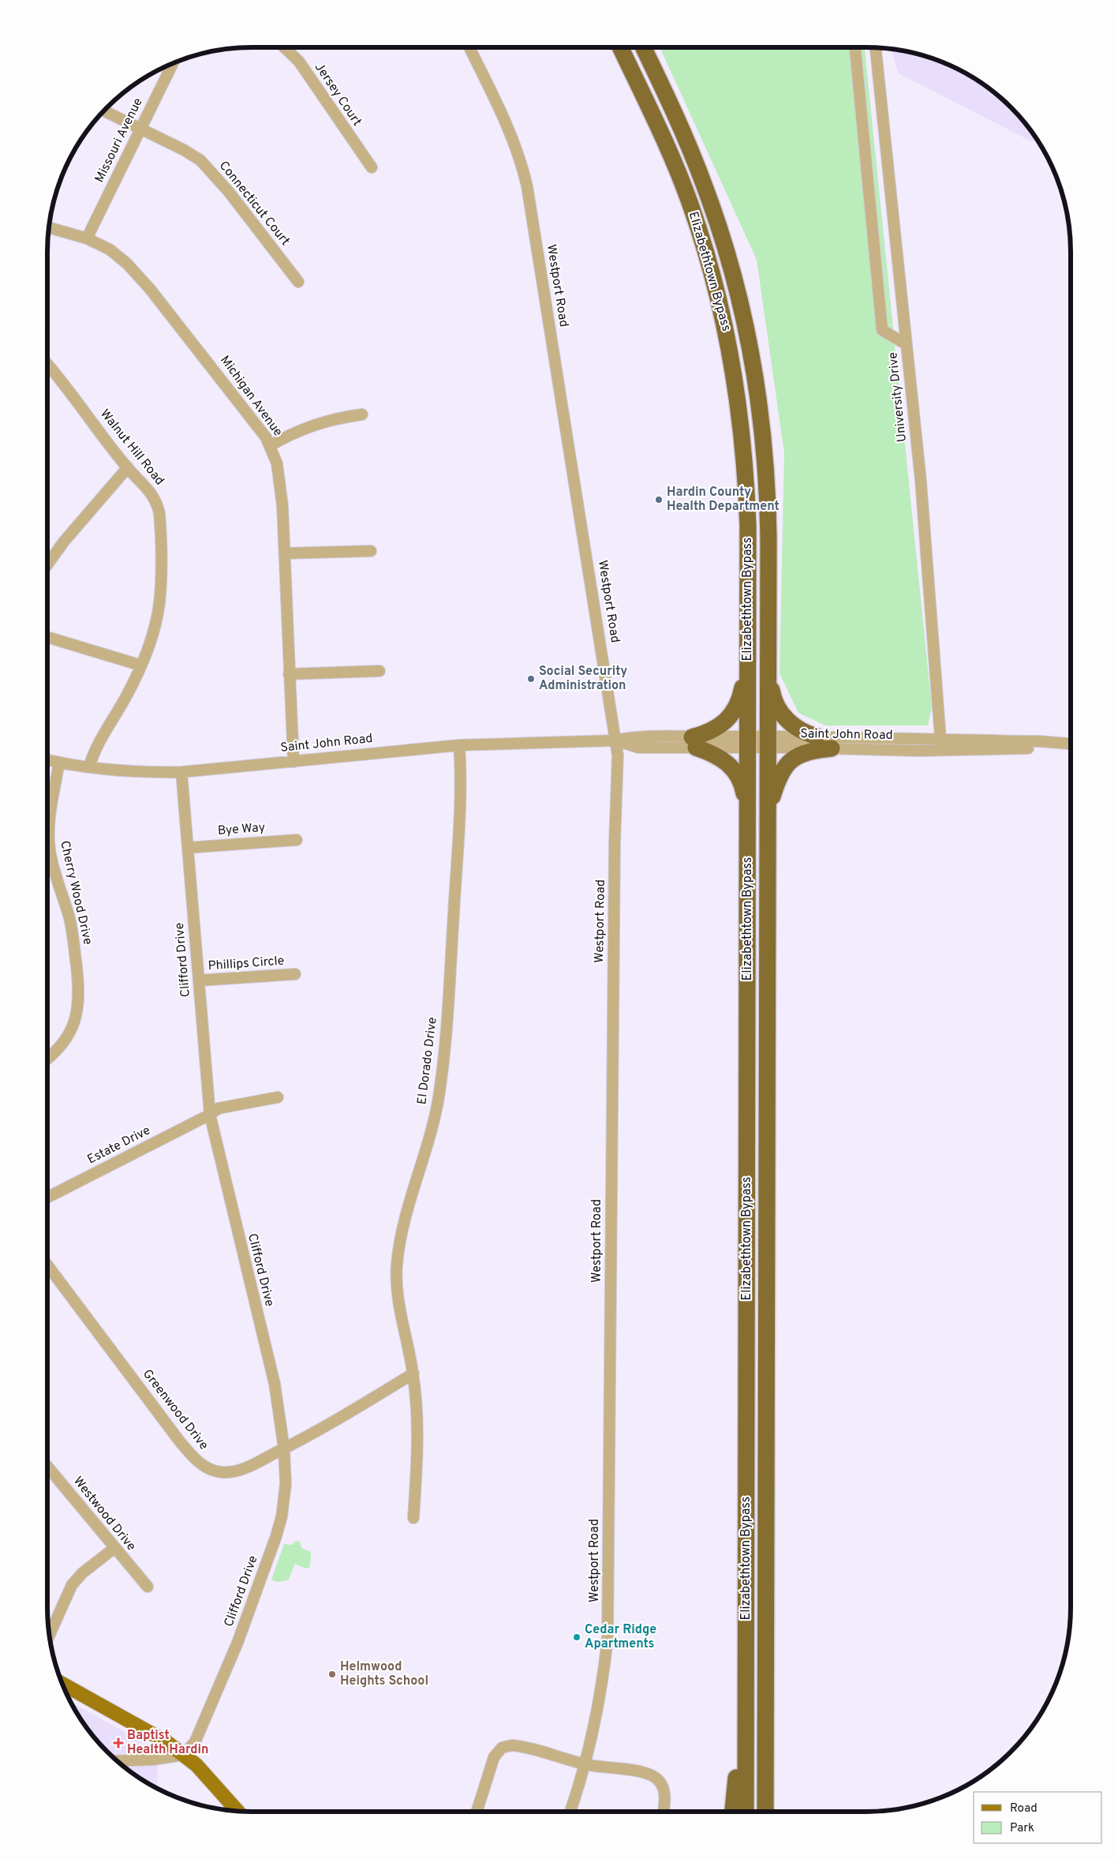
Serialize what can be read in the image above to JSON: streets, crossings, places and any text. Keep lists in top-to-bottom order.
{
  "streets": {
    "highway": ["Elizabethtown Bypass"],
    "street": [
      "Jersey Court",
      "Missouri Avenue",
      "Connecticut Court",
      "Westport Road",
      "Michigan Avenue",
      "University Drive",
      "Walnut Hill Road",
      "Saint John Road",
      "Bye Way",
      "Cherry Wood Drive",
      "Clifford Drive",
      "Phillips Circle",
      "El Dorado Drive",
      "Estate Drive",
      "Greenwood Drive",
      "Westwood Drive"
    ]
  },
  "crossings": [
    ["Missouri Avenue", "Connecticut Court"],
    ["Missouri Avenue", "Michigan Avenue"],
    ["Elizabethtown Bypass", "Saint John Road"],
    ["Westport Road", "Saint John Road"],
    ["Michigan Avenue", "Saint John Road"],
    ["University Drive", "Saint John Road"],
    ["Walnut Hill Road", "Saint John Road"],
    ["Saint John Road", "Cherry Wood Drive"],
    ["Saint John Road", "Clifford Drive"],
    ["Saint John Road", "El Dorado Drive"],
    ["Bye Way", "Clifford Drive"],
    ["Clifford Drive", "Phillips Circle"],
    ["Clifford Drive", "Estate Drive"],
    ["Clifford Drive", "Greenwood Drive"],
    ["El Dorado Drive", "Greenwood Drive"]
  ],
  "places": {
    "other": [
      "Hardin County Health Department",
      "Social Security Administration",
      "Cedar Ridge Apartments",
      "Helmwood Heights School"
    ],
    "health": ["Baptist Health Hardin"]
  },
  "legend": ["Road", "Park"]
}
